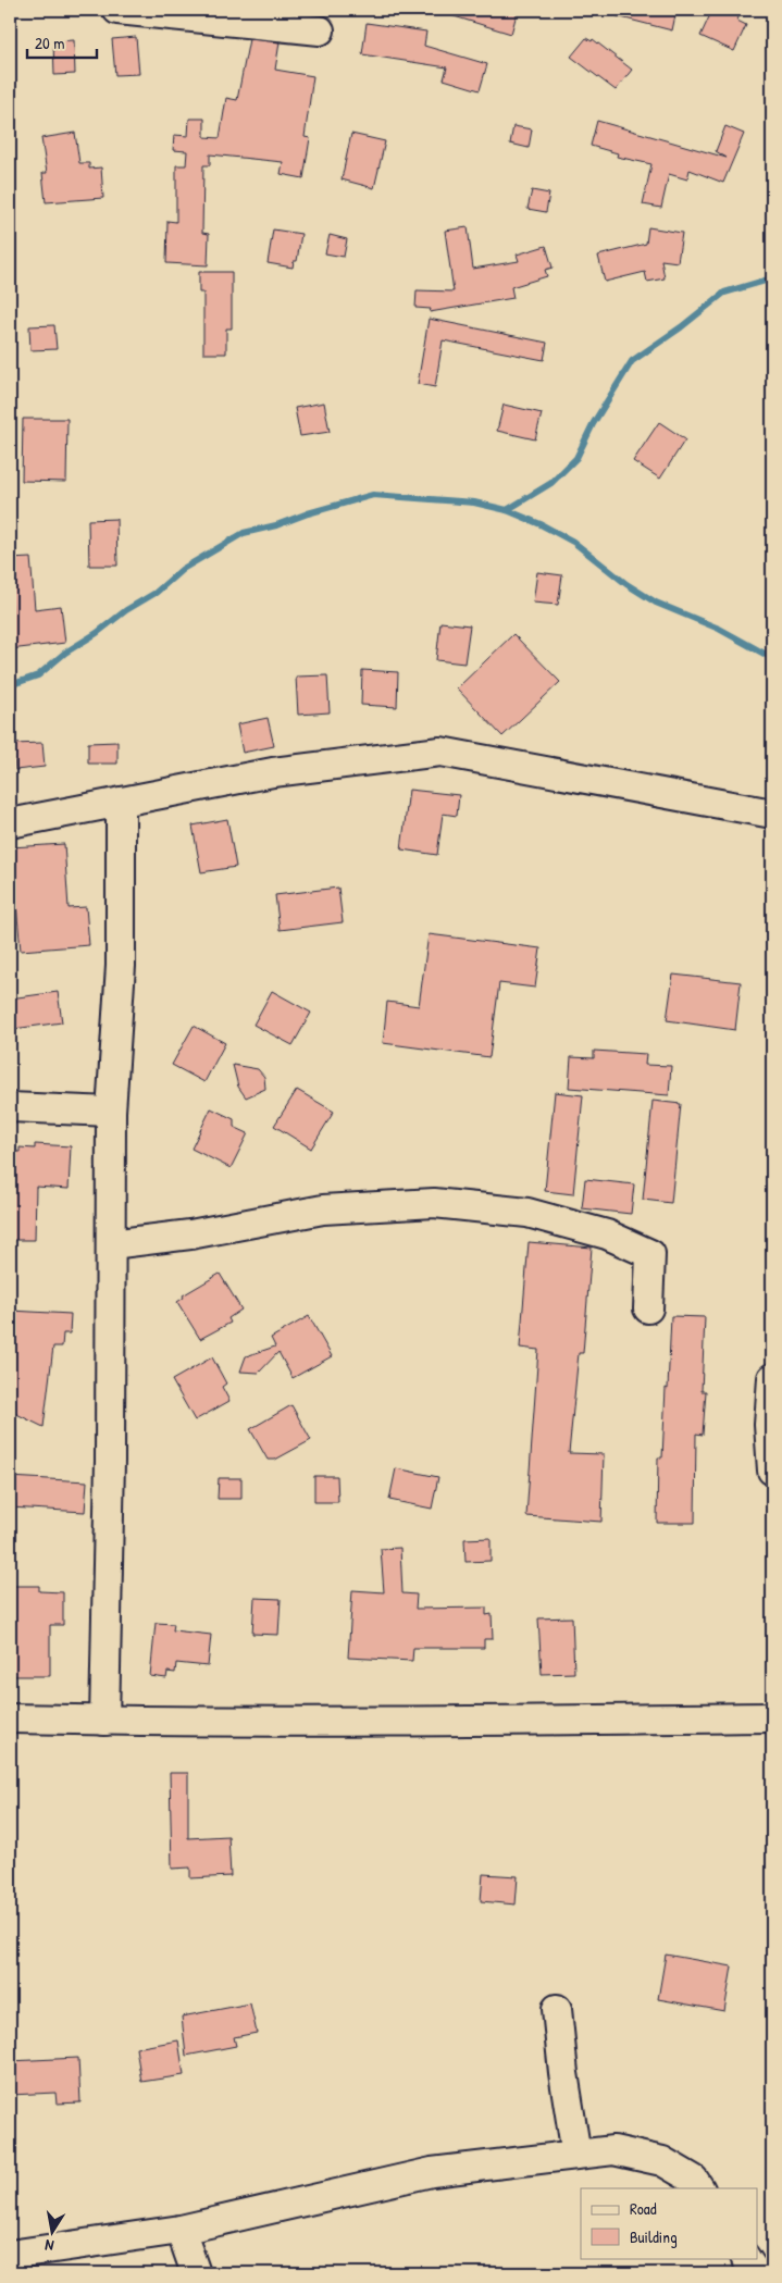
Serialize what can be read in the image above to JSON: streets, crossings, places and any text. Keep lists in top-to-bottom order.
{
  "legend": ["Road", "Building"],
  "scale_bar": "20 m",
  "north": "bottom"
}
